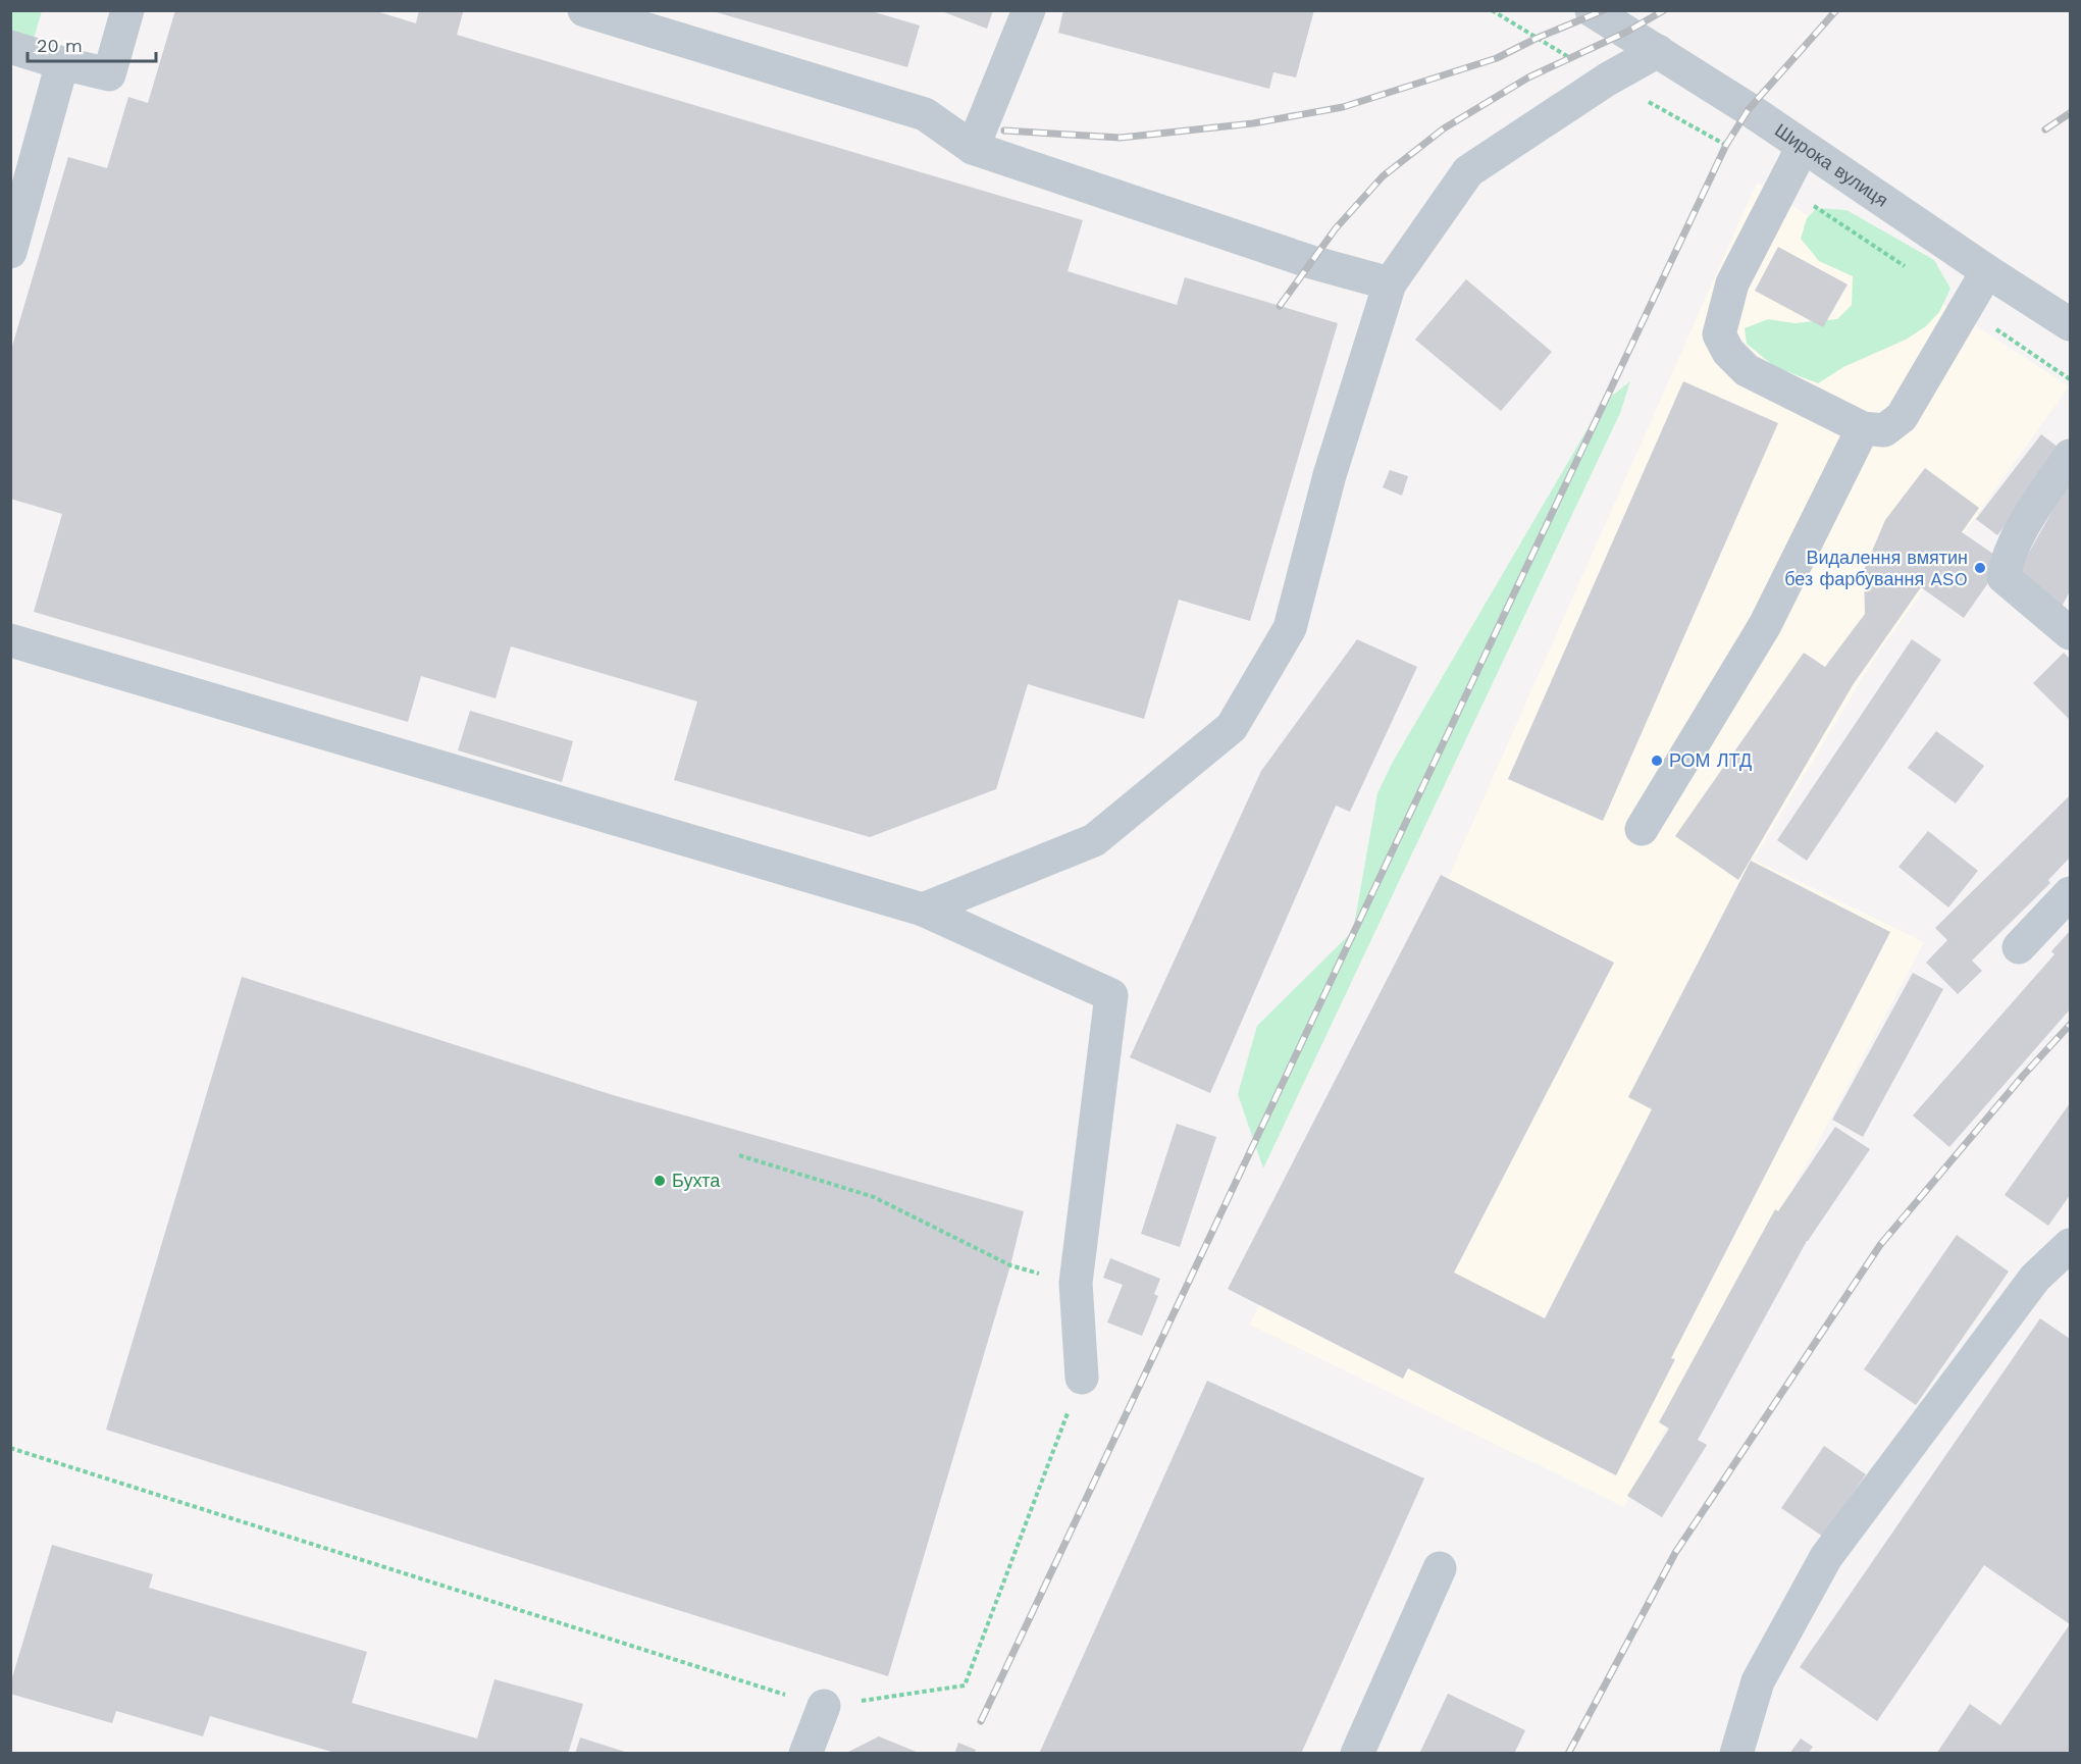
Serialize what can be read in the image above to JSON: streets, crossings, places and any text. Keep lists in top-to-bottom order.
{
  "streets": {
    "street": ["Широка вулиця"]
  },
  "places": ["Видалення вмятин без фарбування ASO", "РОМ ЛТД", "Бухта"],
  "scale_bar": "20 m"
}
